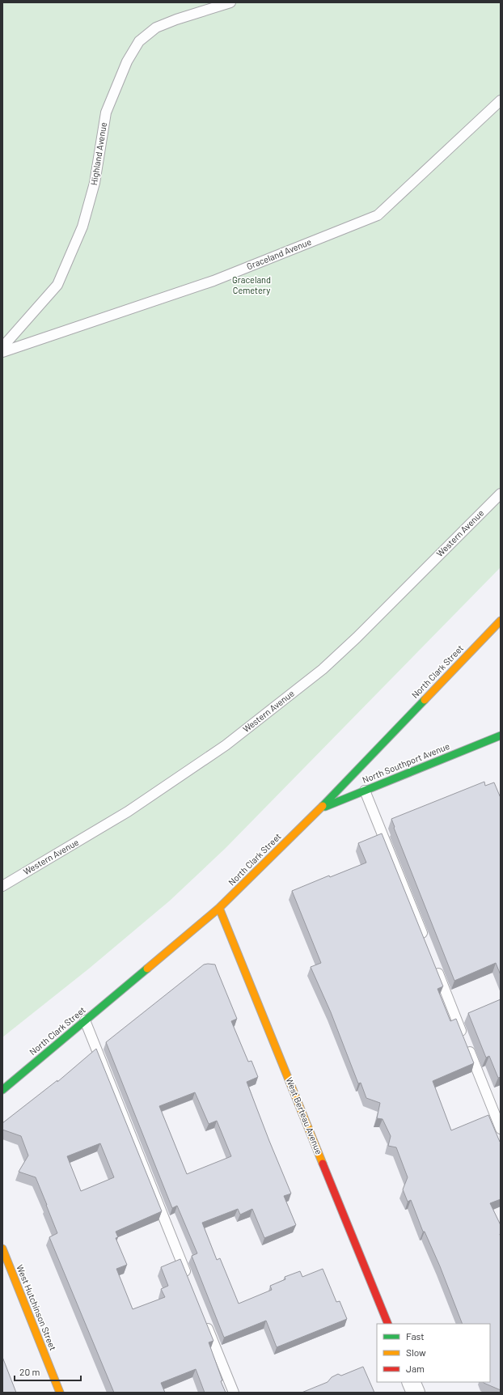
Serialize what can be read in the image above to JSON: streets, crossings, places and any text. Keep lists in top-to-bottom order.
{
  "streets": {
    "street": [
      "North Clark Street",
      "North Southport Avenue",
      "West Berteau Avenue",
      "West Hutchinson Street"
    ],
    "lane": ["Highland Avenue", "Graceland Avenue", "Western Avenue"]
  },
  "crossings": [
    ["North Clark Street", "North Southport Avenue"],
    ["North Clark Street", "West Berteau Avenue"]
  ],
  "parks": ["Graceland Cemetery"],
  "legend": ["Fast", "Slow", "Jam"],
  "scale_bar": "20 m"
}
